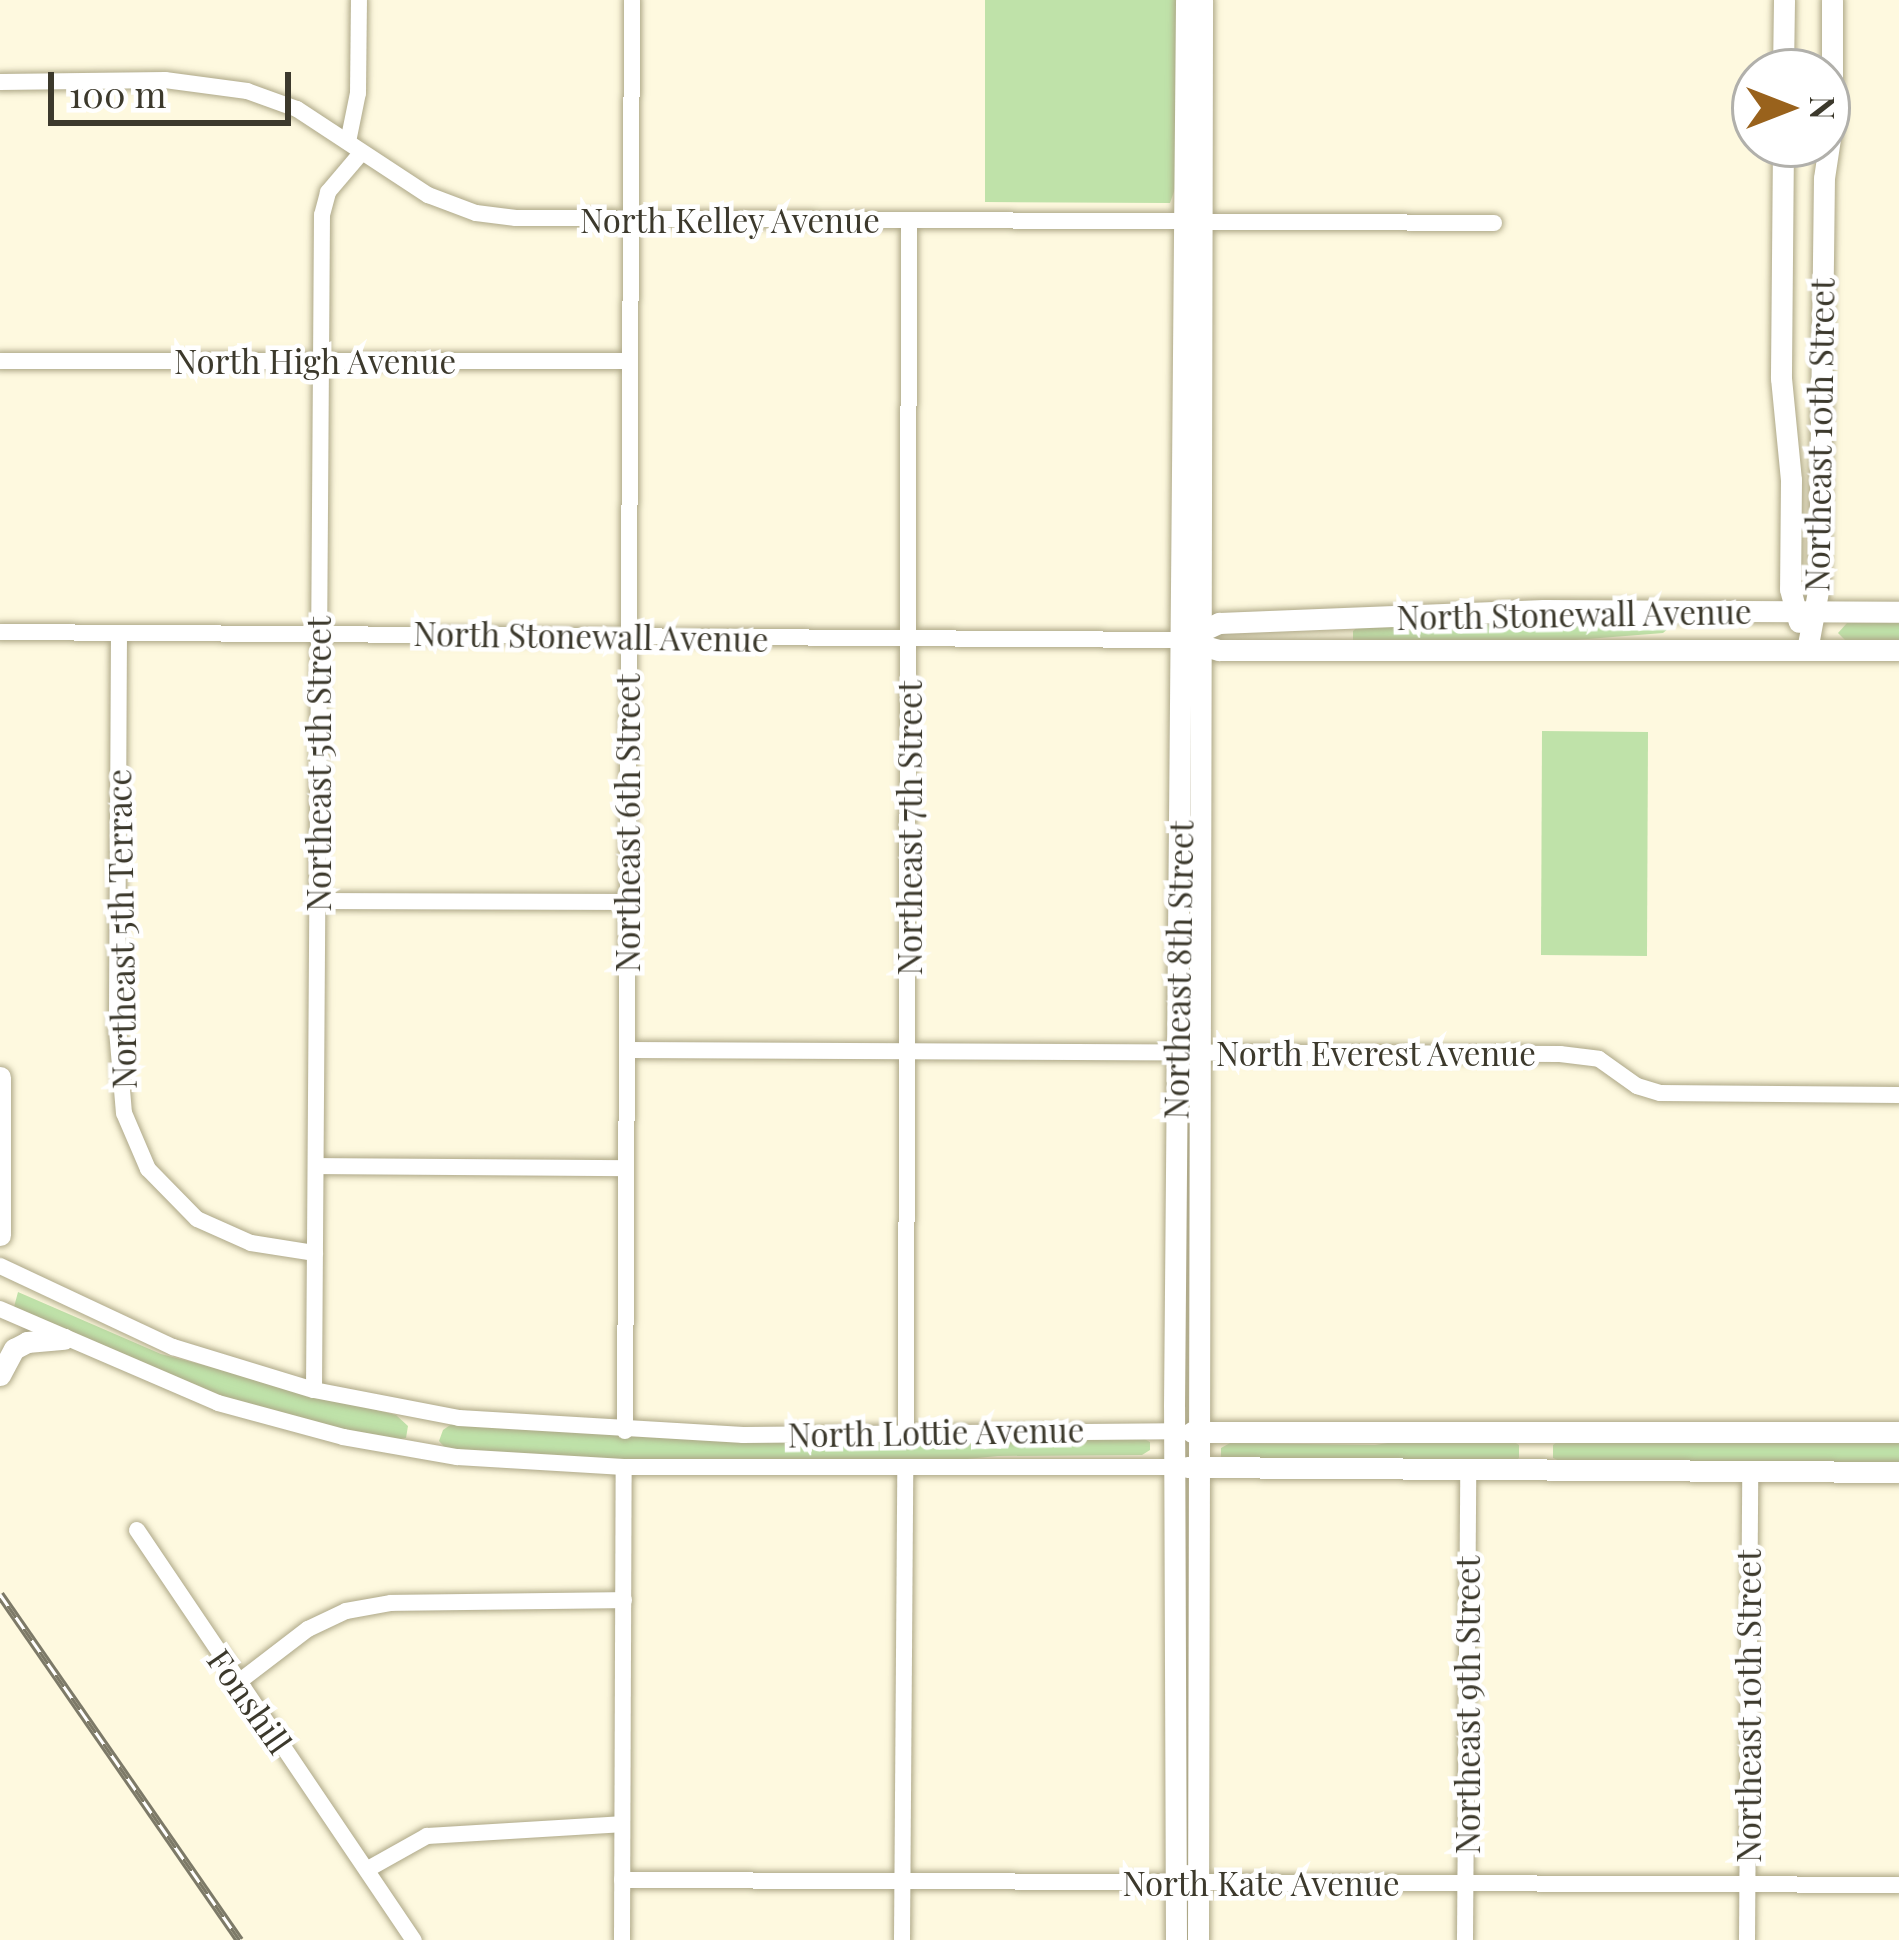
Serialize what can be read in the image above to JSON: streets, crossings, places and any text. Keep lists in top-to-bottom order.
{
  "streets": {
    "main road": [
      "Northeast 10th Street",
      "North Stonewall Avenue",
      "Northeast 8th Street",
      "North Lottie Avenue"
    ],
    "street": [
      "North Kelley Avenue",
      "North High Avenue",
      "Northeast 5th Street",
      "Northeast 6th Street",
      "Northeast 7th Street",
      "Northeast 5th Terrace",
      "North Everest Avenue",
      "Fonshill",
      "Northeast 9th Street",
      "North Kate Avenue"
    ]
  },
  "crossings": [
    ["North Kelley Avenue", "Northeast 5th Street"],
    ["North Kelley Avenue", "Northeast 6th Street"],
    ["North Kelley Avenue", "Northeast 7th Street"],
    ["North Kelley Avenue", "Northeast 8th Street"],
    ["North High Avenue", "Northeast 5th Street"],
    ["North High Avenue", "Northeast 6th Street"],
    ["Northeast 10th Street", "North Stonewall Avenue"],
    ["Northeast 10th Street", "North Lottie Avenue"],
    ["Northeast 10th Street", "North Kate Avenue"],
    ["North Stonewall Avenue", "Northeast 5th Street"],
    ["North Stonewall Avenue", "Northeast 6th Street"],
    ["North Stonewall Avenue", "Northeast 7th Street"],
    ["North Stonewall Avenue", "Northeast 5th Terrace"],
    ["North Stonewall Avenue", "Northeast 8th Street"],
    ["Northeast 5th Street", "Northeast 5th Terrace"],
    ["Northeast 5th Street", "North Lottie Avenue"],
    ["Northeast 6th Street", "North Everest Avenue"],
    ["Northeast 6th Street", "North Lottie Avenue"],
    ["Northeast 7th Street", "North Everest Avenue"],
    ["Northeast 7th Street", "North Lottie Avenue"],
    ["Northeast 8th Street", "North Everest Avenue"],
    ["Northeast 8th Street", "North Lottie Avenue"],
    ["Northeast 8th Street", "North Kate Avenue"],
    ["North Lottie Avenue", "Northeast 9th Street"],
    ["Northeast 9th Street", "North Kate Avenue"]
  ],
  "scale_bar": "100 m",
  "north": "right"
}
